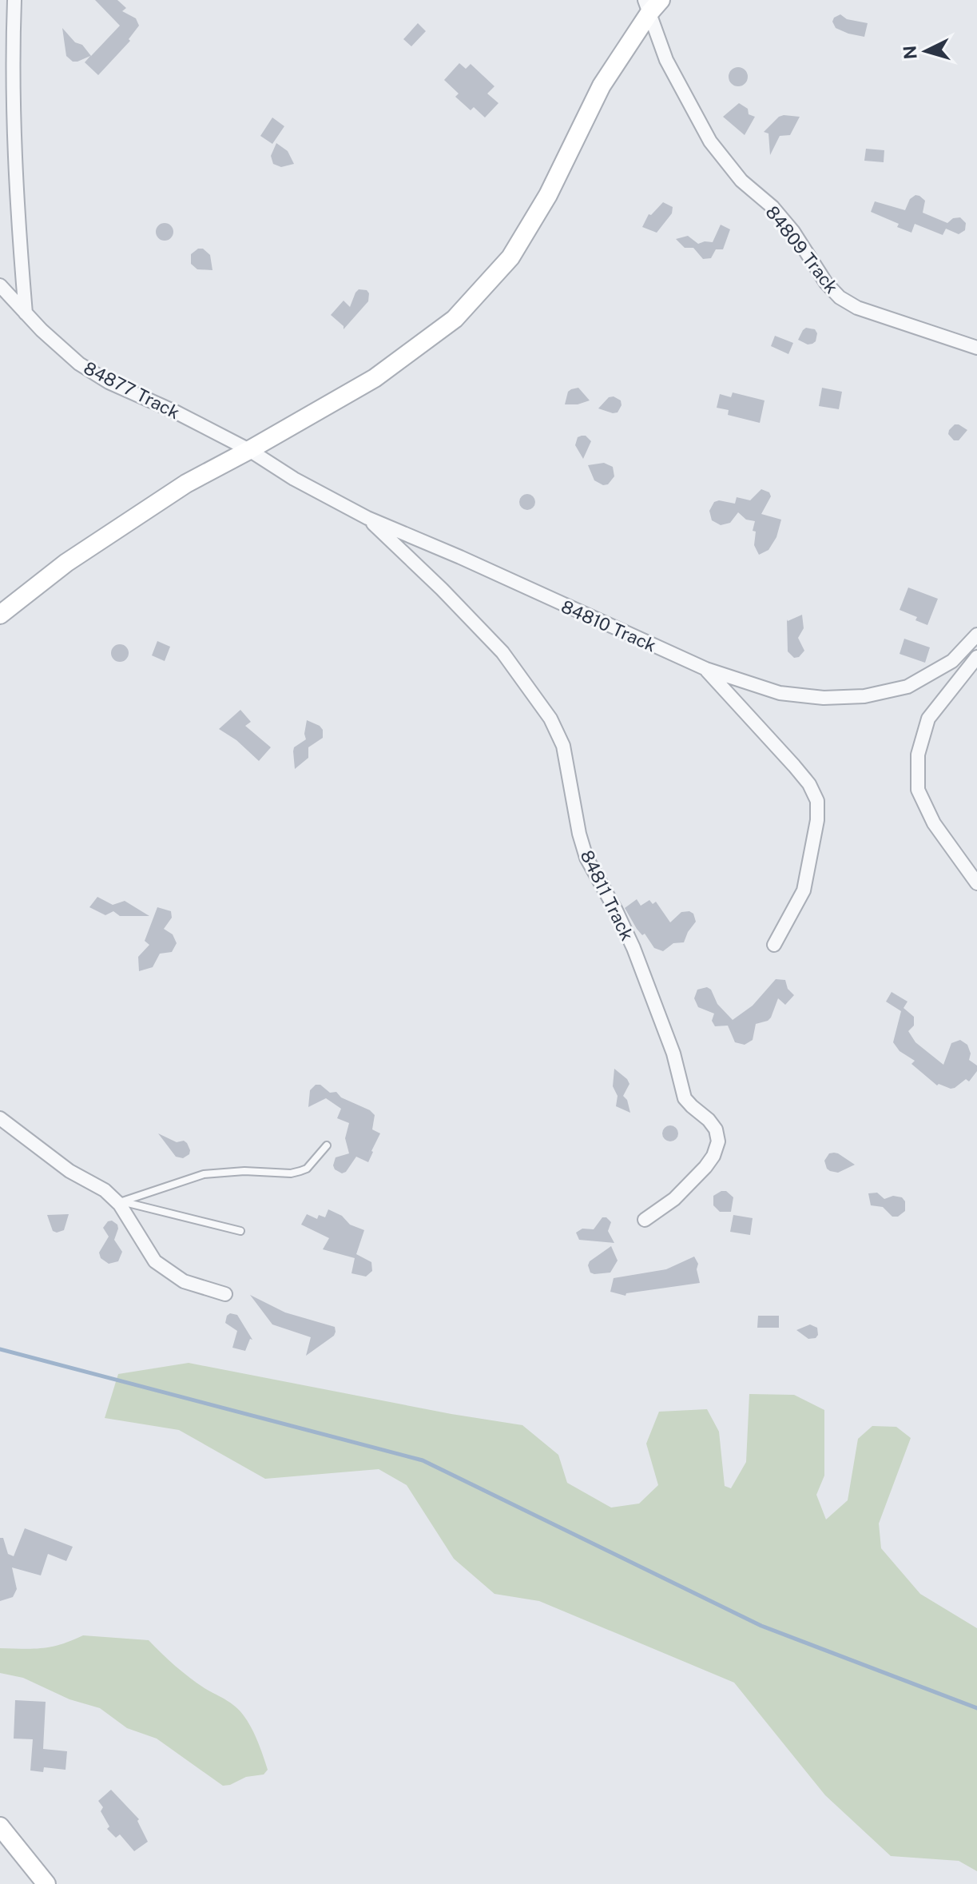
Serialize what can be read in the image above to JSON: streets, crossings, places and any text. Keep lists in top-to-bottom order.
{
  "streets": {
    "street": [
      "84809 Track",
      "84877 Track",
      "84810 Track",
      "84811 Track"
    ]
  },
  "crossings": [
    ["84877 Track", "84810 Track"],
    ["84810 Track", "84811 Track"]
  ],
  "north": "left"
}
